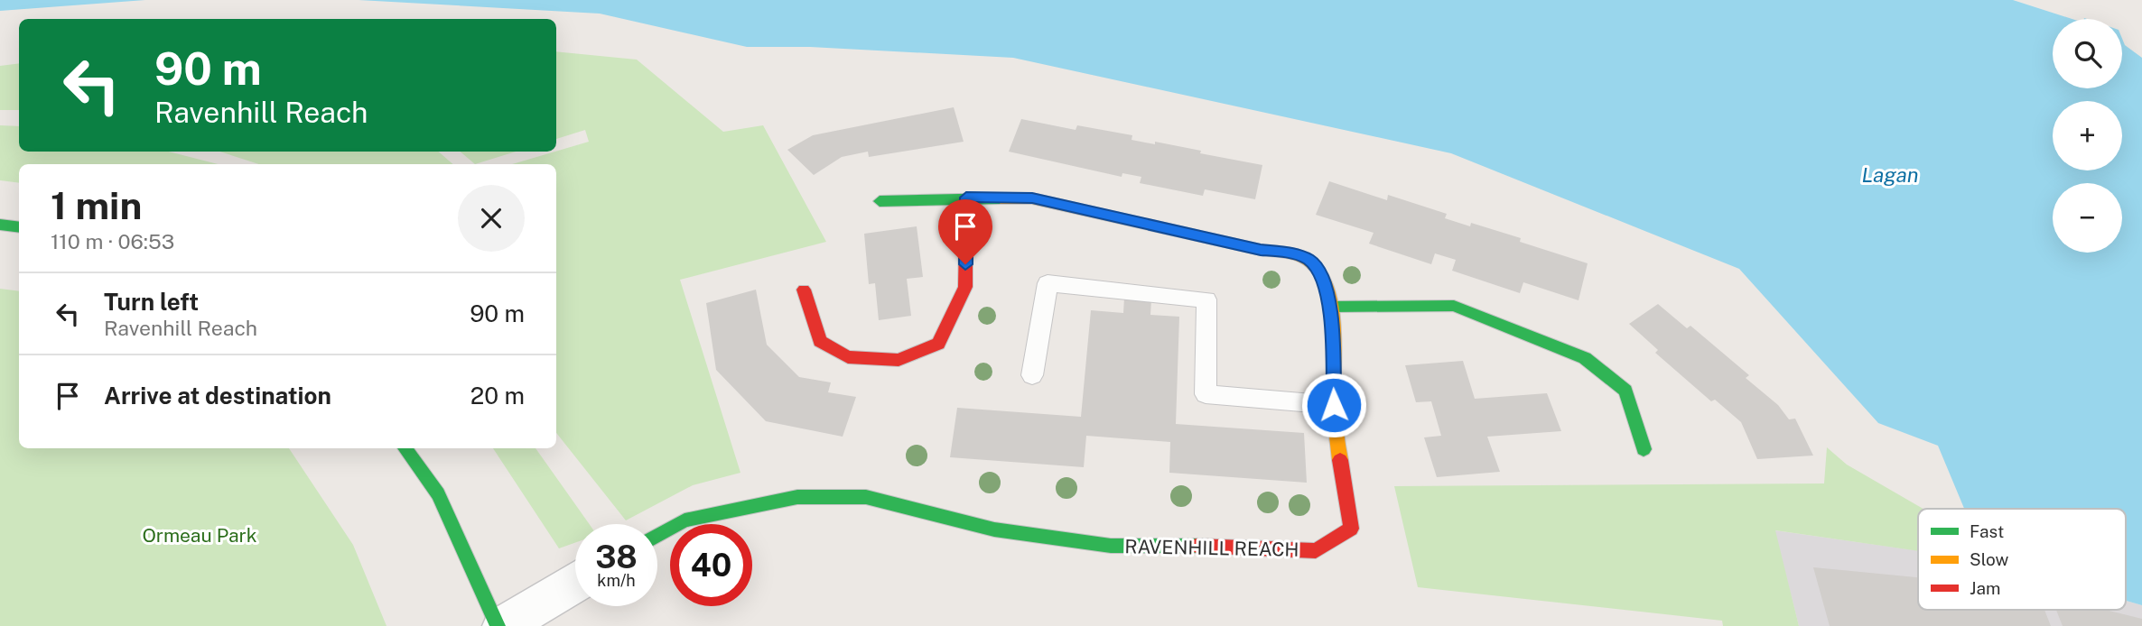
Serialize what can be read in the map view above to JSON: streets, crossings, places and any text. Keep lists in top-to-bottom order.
{
  "streets": {
    "street": ["RAVENHILL REACH"]
  },
  "water": ["Lagan"],
  "parks": ["Ormeau Park"],
  "legend": ["Fast", "Slow", "Jam"],
  "page": {
    "map_buttons": ["+", "−"],
    "turn": ["90 m", "Ravenhill Reach"],
    "heading": ["1 min", "110 m · 06:53"],
    "list": [
      {
        "name": "Turn left",
        "note": "Ravenhill Reach",
        "value": "90 m"
      },
      {
        "name": "Arrive at destination",
        "value": "20 m"
      }
    ],
    "speed": "38 km/h",
    "limit": "40"
  }
}
